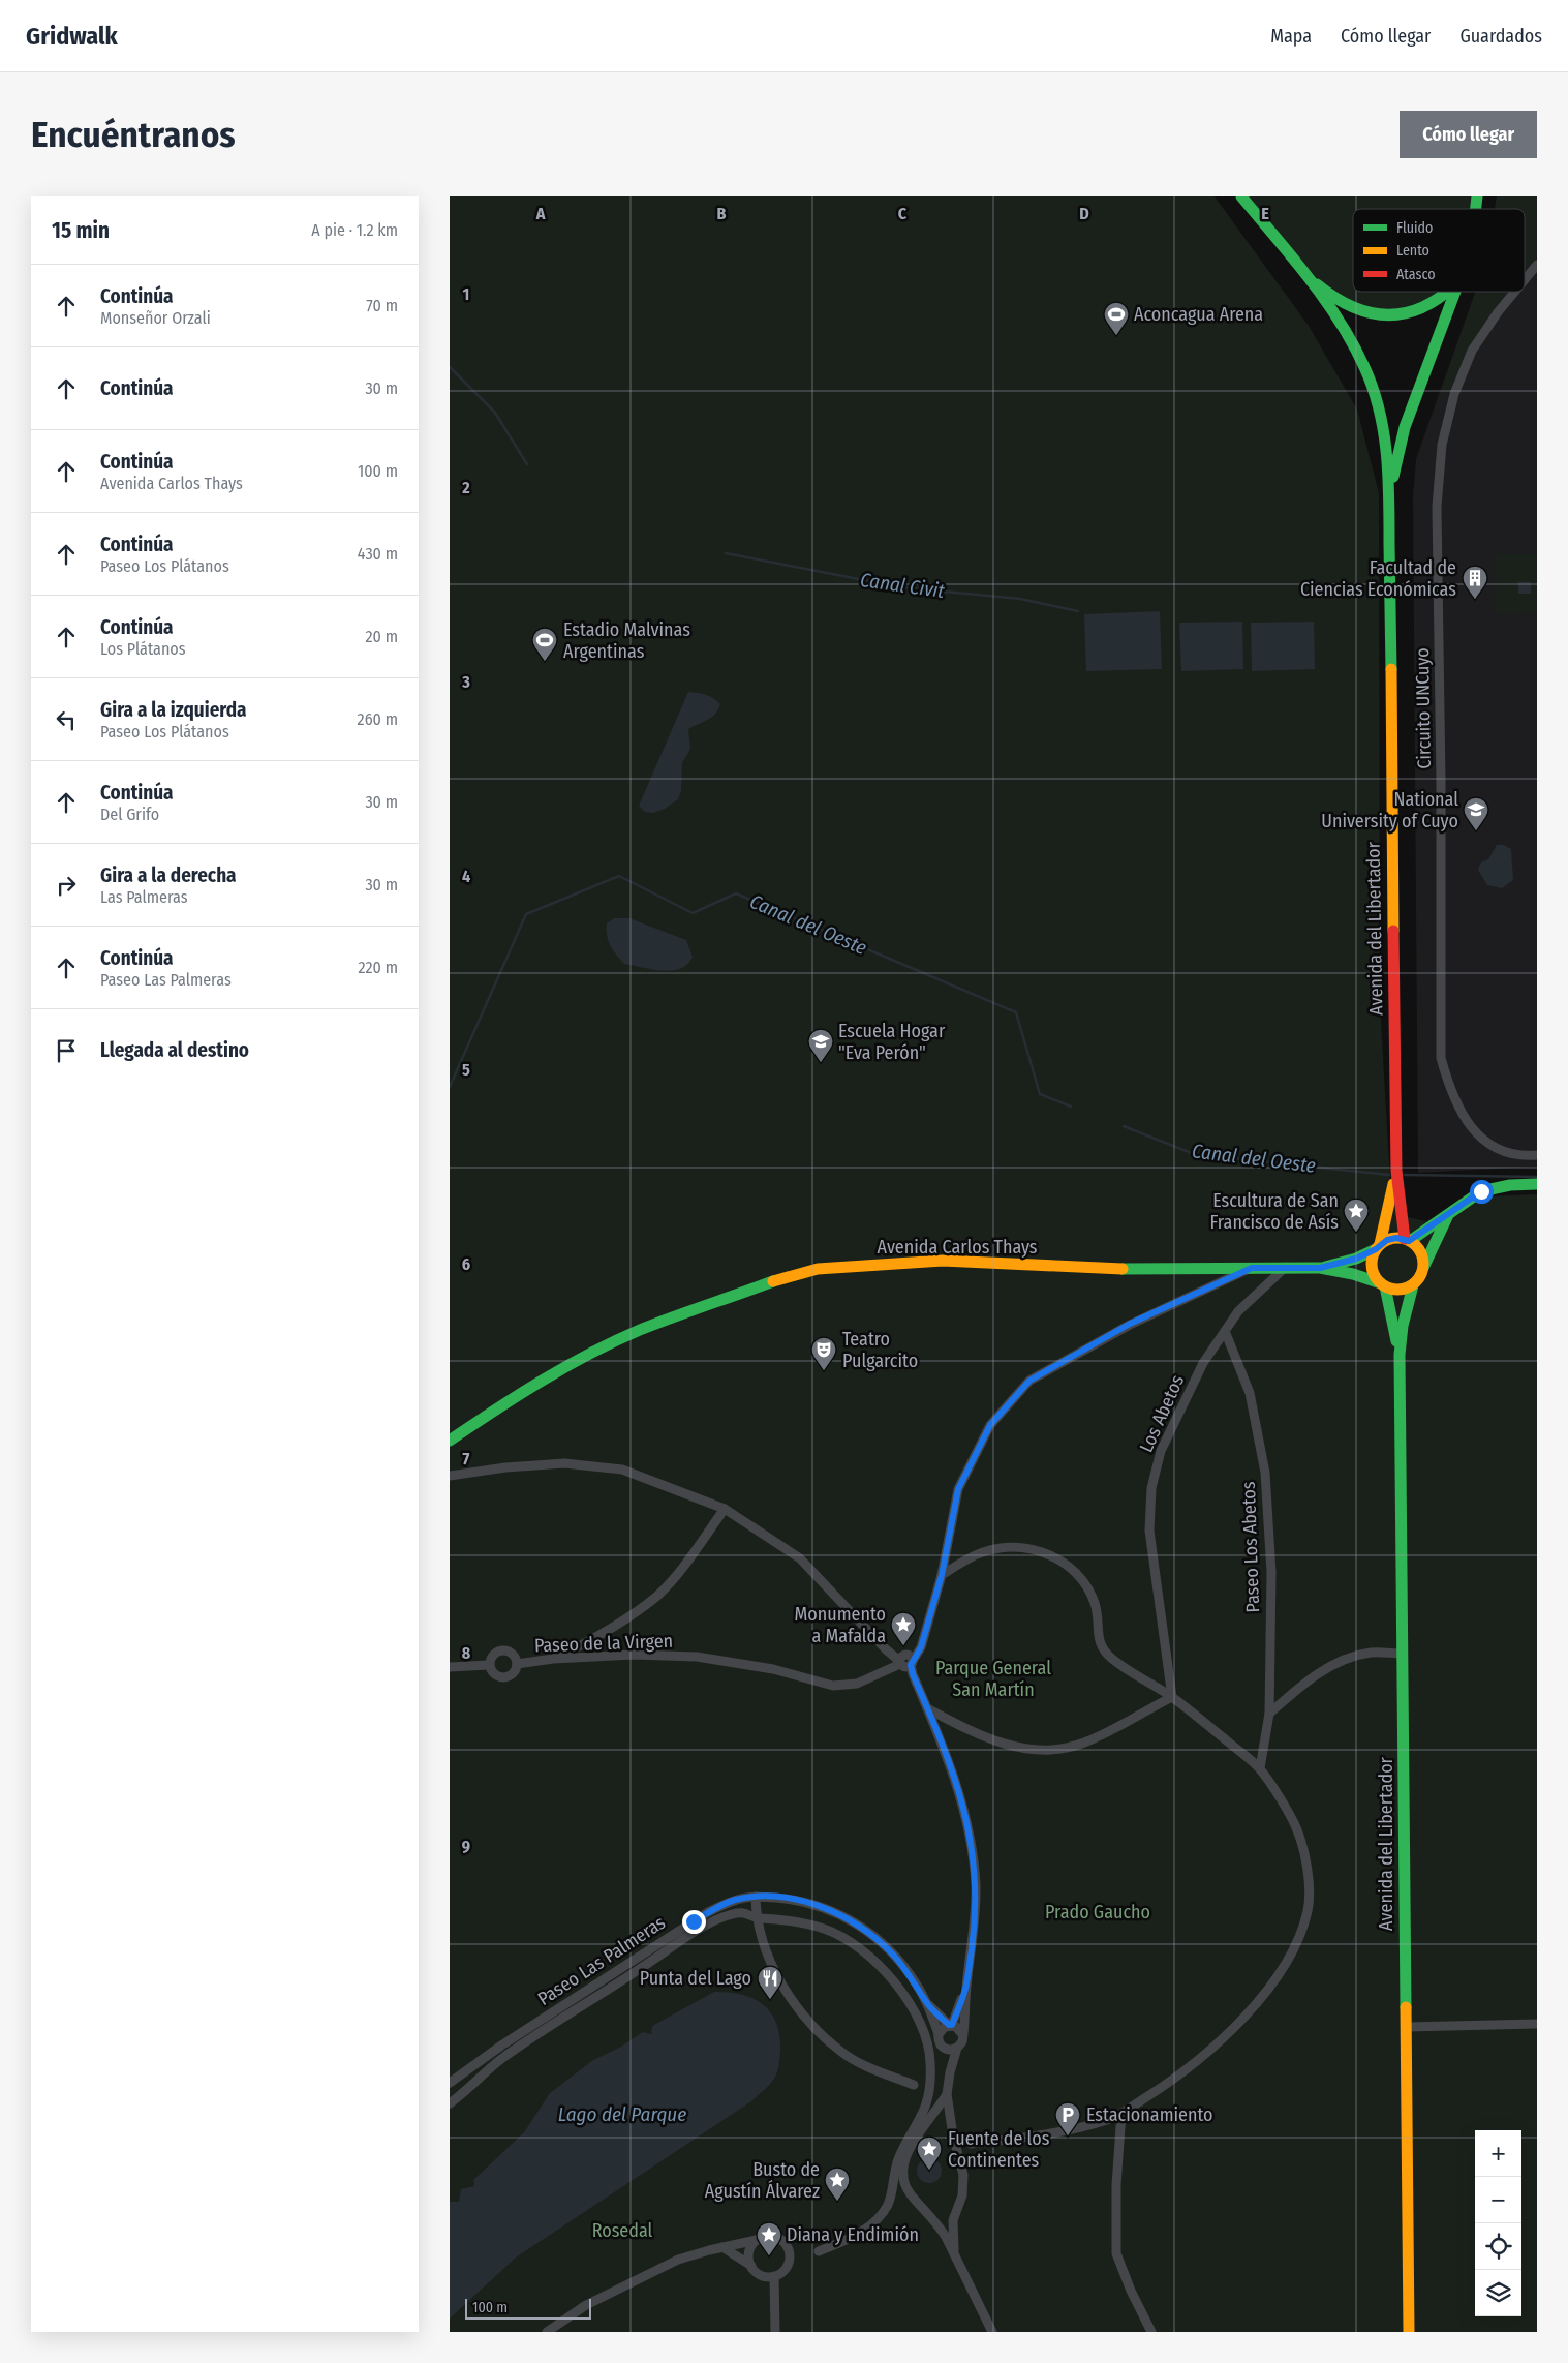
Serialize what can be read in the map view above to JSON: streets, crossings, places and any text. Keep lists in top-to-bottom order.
{
  "streets": {
    "main road": ["Avenida del Libertador", "Avenida Carlos Thays"],
    "street": [
      "Circuito UNCuyo",
      "Los Abetos",
      "Paseo Los Abetos",
      "Paseo de la Virgen",
      "Paseo Las Palmeras"
    ]
  },
  "crossings": [
    ["Avenida del Libertador", "Avenida Carlos Thays"],
    ["Avenida Carlos Thays", "Los Abetos"],
    ["Los Abetos", "Paseo Los Abetos"]
  ],
  "water": ["Canal Civit", "Canal del Oeste", "Lago del Parque"],
  "parks": ["Parque General San Martín", "Prado Gaucho", "Rosedal"],
  "places": {
    "sports": ["Aconcagua Arena", "Estadio Malvinas Argentinas"],
    "building": ["Facultad de Ciencias Económicas"],
    "school or university": ["National University of Cuyo", "Escuela Hogar \"Eva Perón\""],
    "place": [
      "Escultura de San Francisco de Asís",
      "Monumento a Mafalda",
      "Fuente de los Continentes",
      "Busto de Agustín Álvarez",
      "Diana y Endimión"
    ],
    "theatre": ["Teatro Pulgarcito"],
    "restaurant": ["Punta del Lago"],
    "parking": ["Estacionamiento"]
  },
  "legend": ["Fluido", "Lento", "Atasco"],
  "scale_bar": "100 m",
  "page": {
    "header": "Gridwalk",
    "nav": ["Mapa", "Cómo llegar", "Guardados"],
    "buttons": "Cómo llegar",
    "title": "Encuéntranos",
    "heading": ["15 min", "A pie · 1.2 km"],
    "list": [
      ["Continúa", "Monseñor Orzali", "70 m"],
      ["Continúa", "30 m"],
      ["Continúa", "Avenida Carlos Thays", "100 m"],
      ["Continúa", "Paseo Los Plátanos", "430 m"],
      ["Continúa", "Los Plátanos", "20 m"],
      ["Gira a la izquierda", "Paseo Los Plátanos", "260 m"],
      ["Continúa", "Del Grifo", "30 m"],
      ["Gira a la derecha", "Las Palmeras", "30 m"],
      ["Continúa", "Paseo Las Palmeras", "220 m"],
      "Llegada al destino"
    ],
    "map_buttons": ["+", "−"],
    "scale": "100 m"
  },
  "grid": {
    "columns": [
      "A",
      "B",
      "C",
      "D",
      "E"
    ],
    "rows": [
      "1",
      "2",
      "3",
      "4",
      "5",
      "6",
      "7",
      "8",
      "9"
    ]
  }
}
